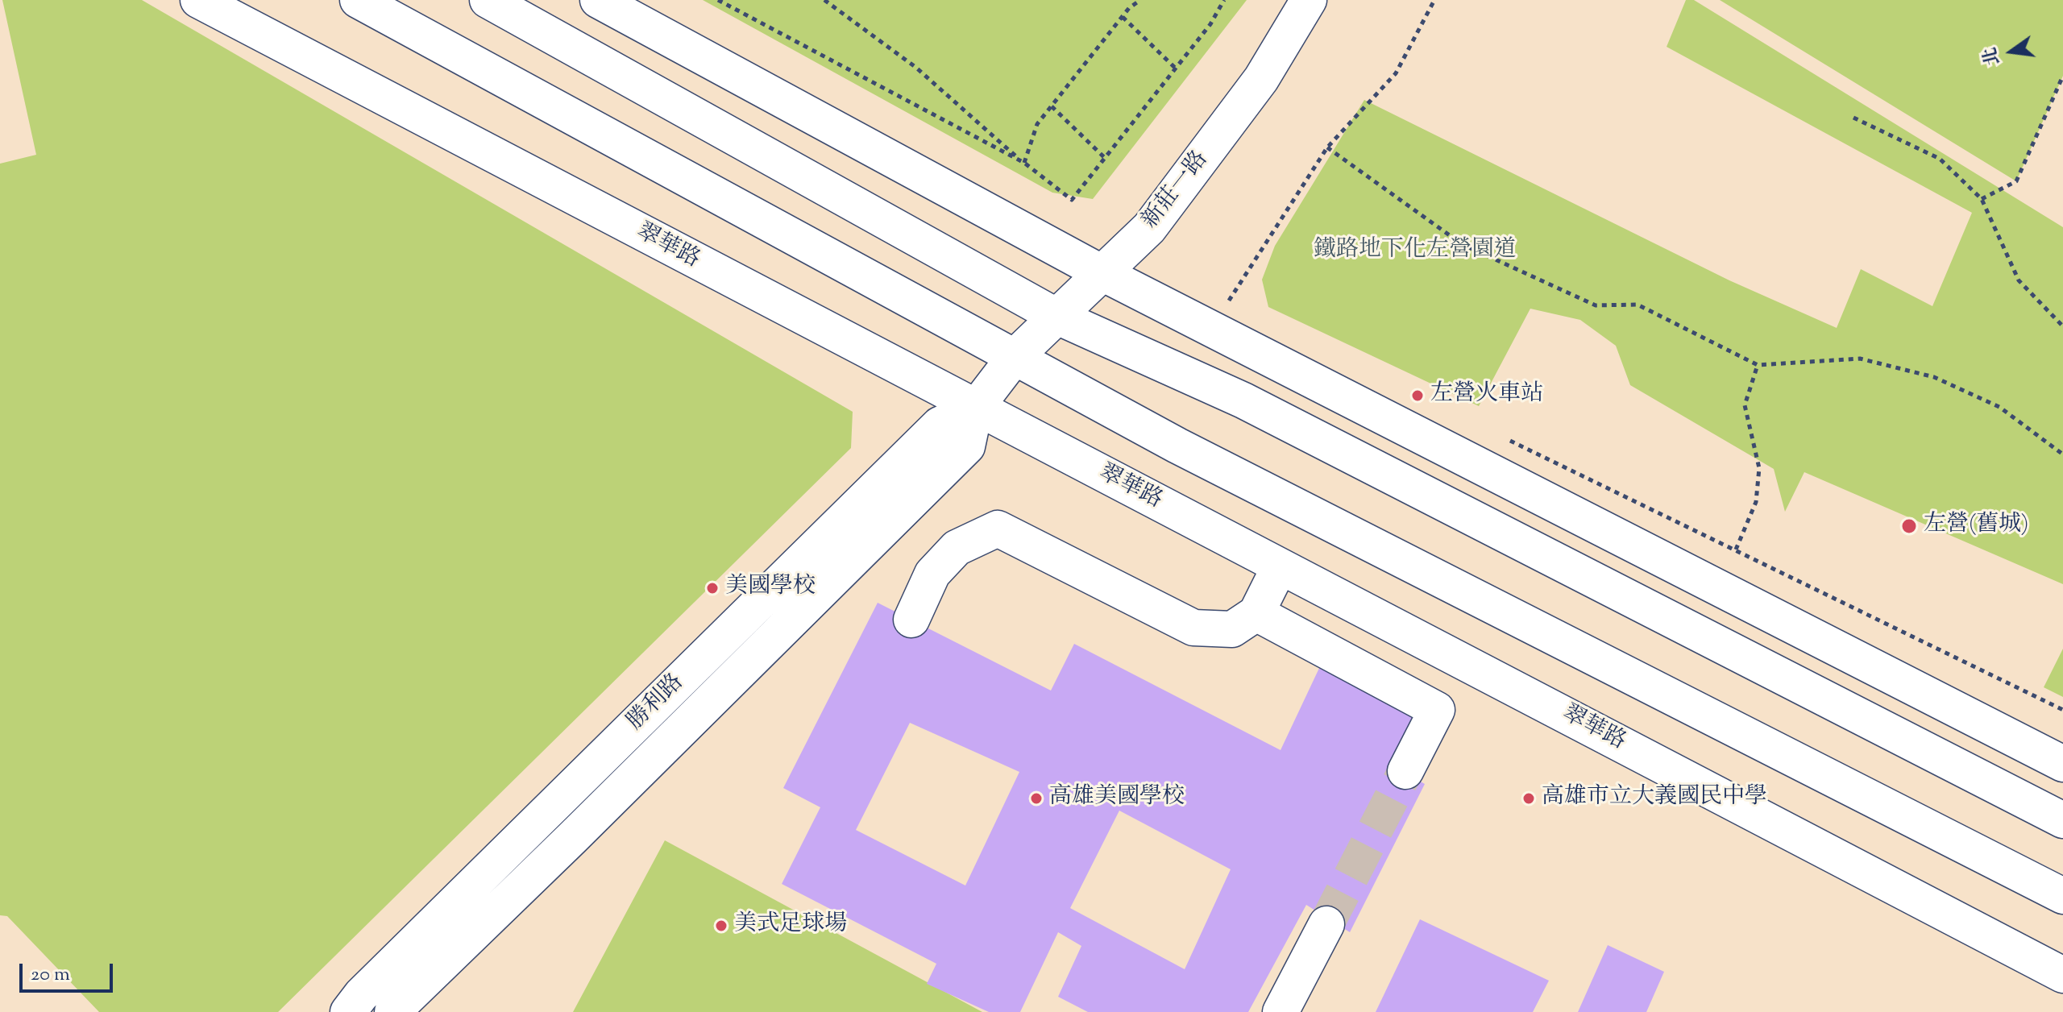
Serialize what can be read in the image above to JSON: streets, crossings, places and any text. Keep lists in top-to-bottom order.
{
  "streets": {
    "street": ["新莊一路", "翠華路", "勝利路"]
  },
  "crossings": [
    ["新莊一路", "勝利路"],
    ["翠華路", "勝利路"]
  ],
  "parks": ["鐵路地下化左營園道"],
  "places": [
    "左營火車站",
    "左營(舊城)",
    "美國學校",
    "高雄美國學校",
    "高雄市立大義國民中學",
    "美式足球場"
  ],
  "scale_bar": "20 m",
  "north": "left"
}
